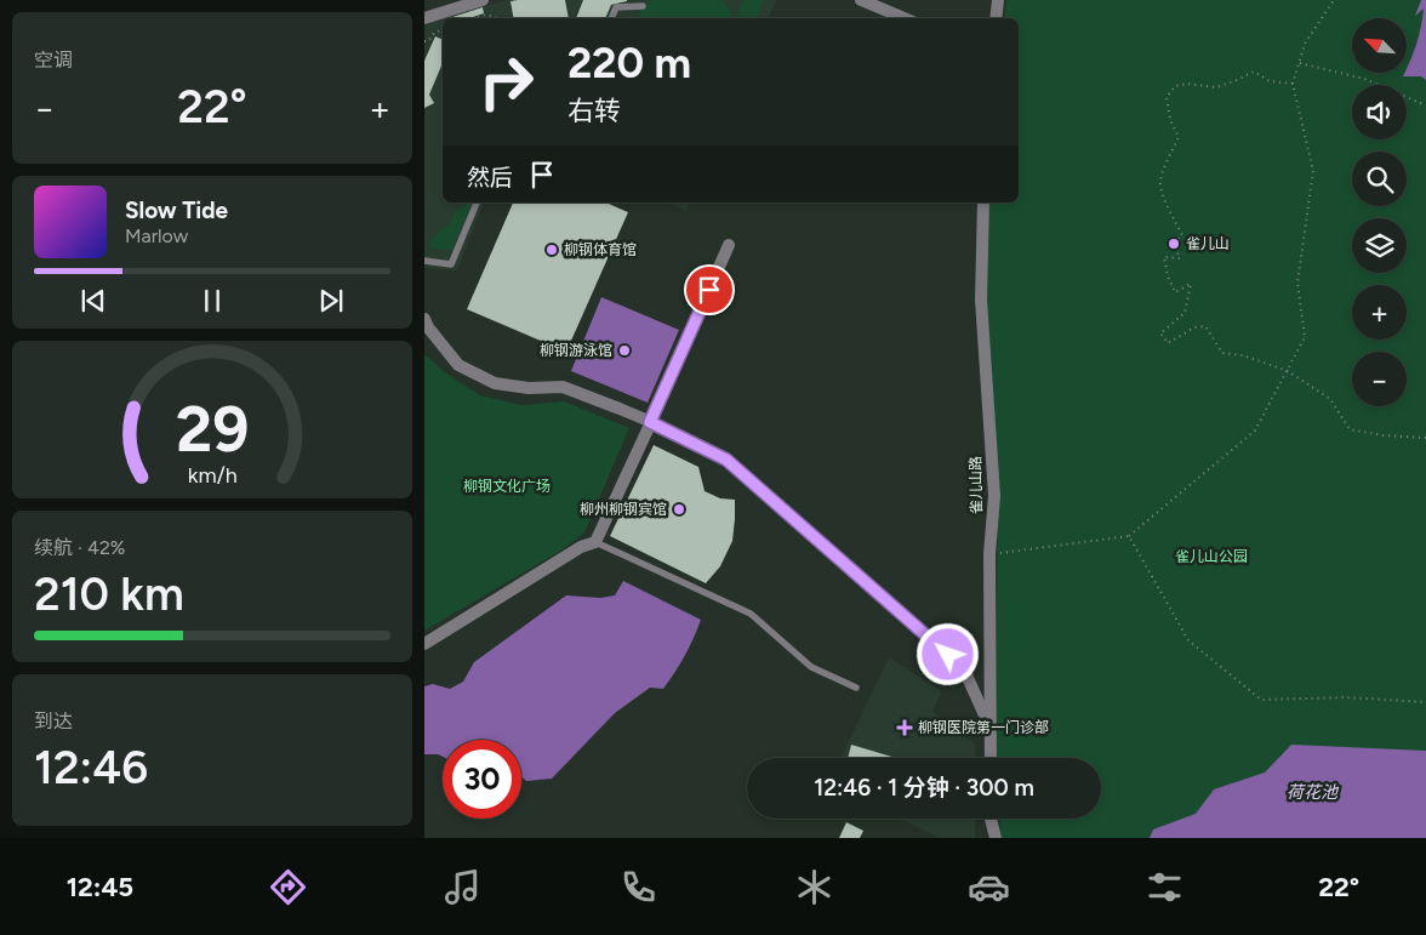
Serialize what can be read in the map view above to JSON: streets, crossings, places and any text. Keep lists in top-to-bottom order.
{
  "streets": {
    "street": ["雀儿山路"]
  },
  "water": ["荷花池"],
  "parks": ["柳钢文化广场", "雀儿山公园"],
  "places": {
    "other": [
      "雀儿山",
      "柳钢体育馆",
      "柳钢游泳馆",
      "柳州柳钢宾馆"
    ],
    "health": ["柳钢医院第一门诊部"]
  },
  "north": "top left",
  "page": {
    "tile": [
      "空调",
      ["续航 · 42%", "210 km"],
      ["到达", "12:46"]
    ],
    "map_buttons": ["+", "−"],
    "turn": ["220 m", "右转"],
    "heat": ["−", "22°", "+"],
    "then": "然后",
    "song": ["Slow Tide", "Marlow"],
    "limit": "30",
    "trip": "12:46 · 1 分钟 · 300 m",
    "tabs": ["12:45", "22°"],
    "gauge": ["29", "km/h"]
  }
}
